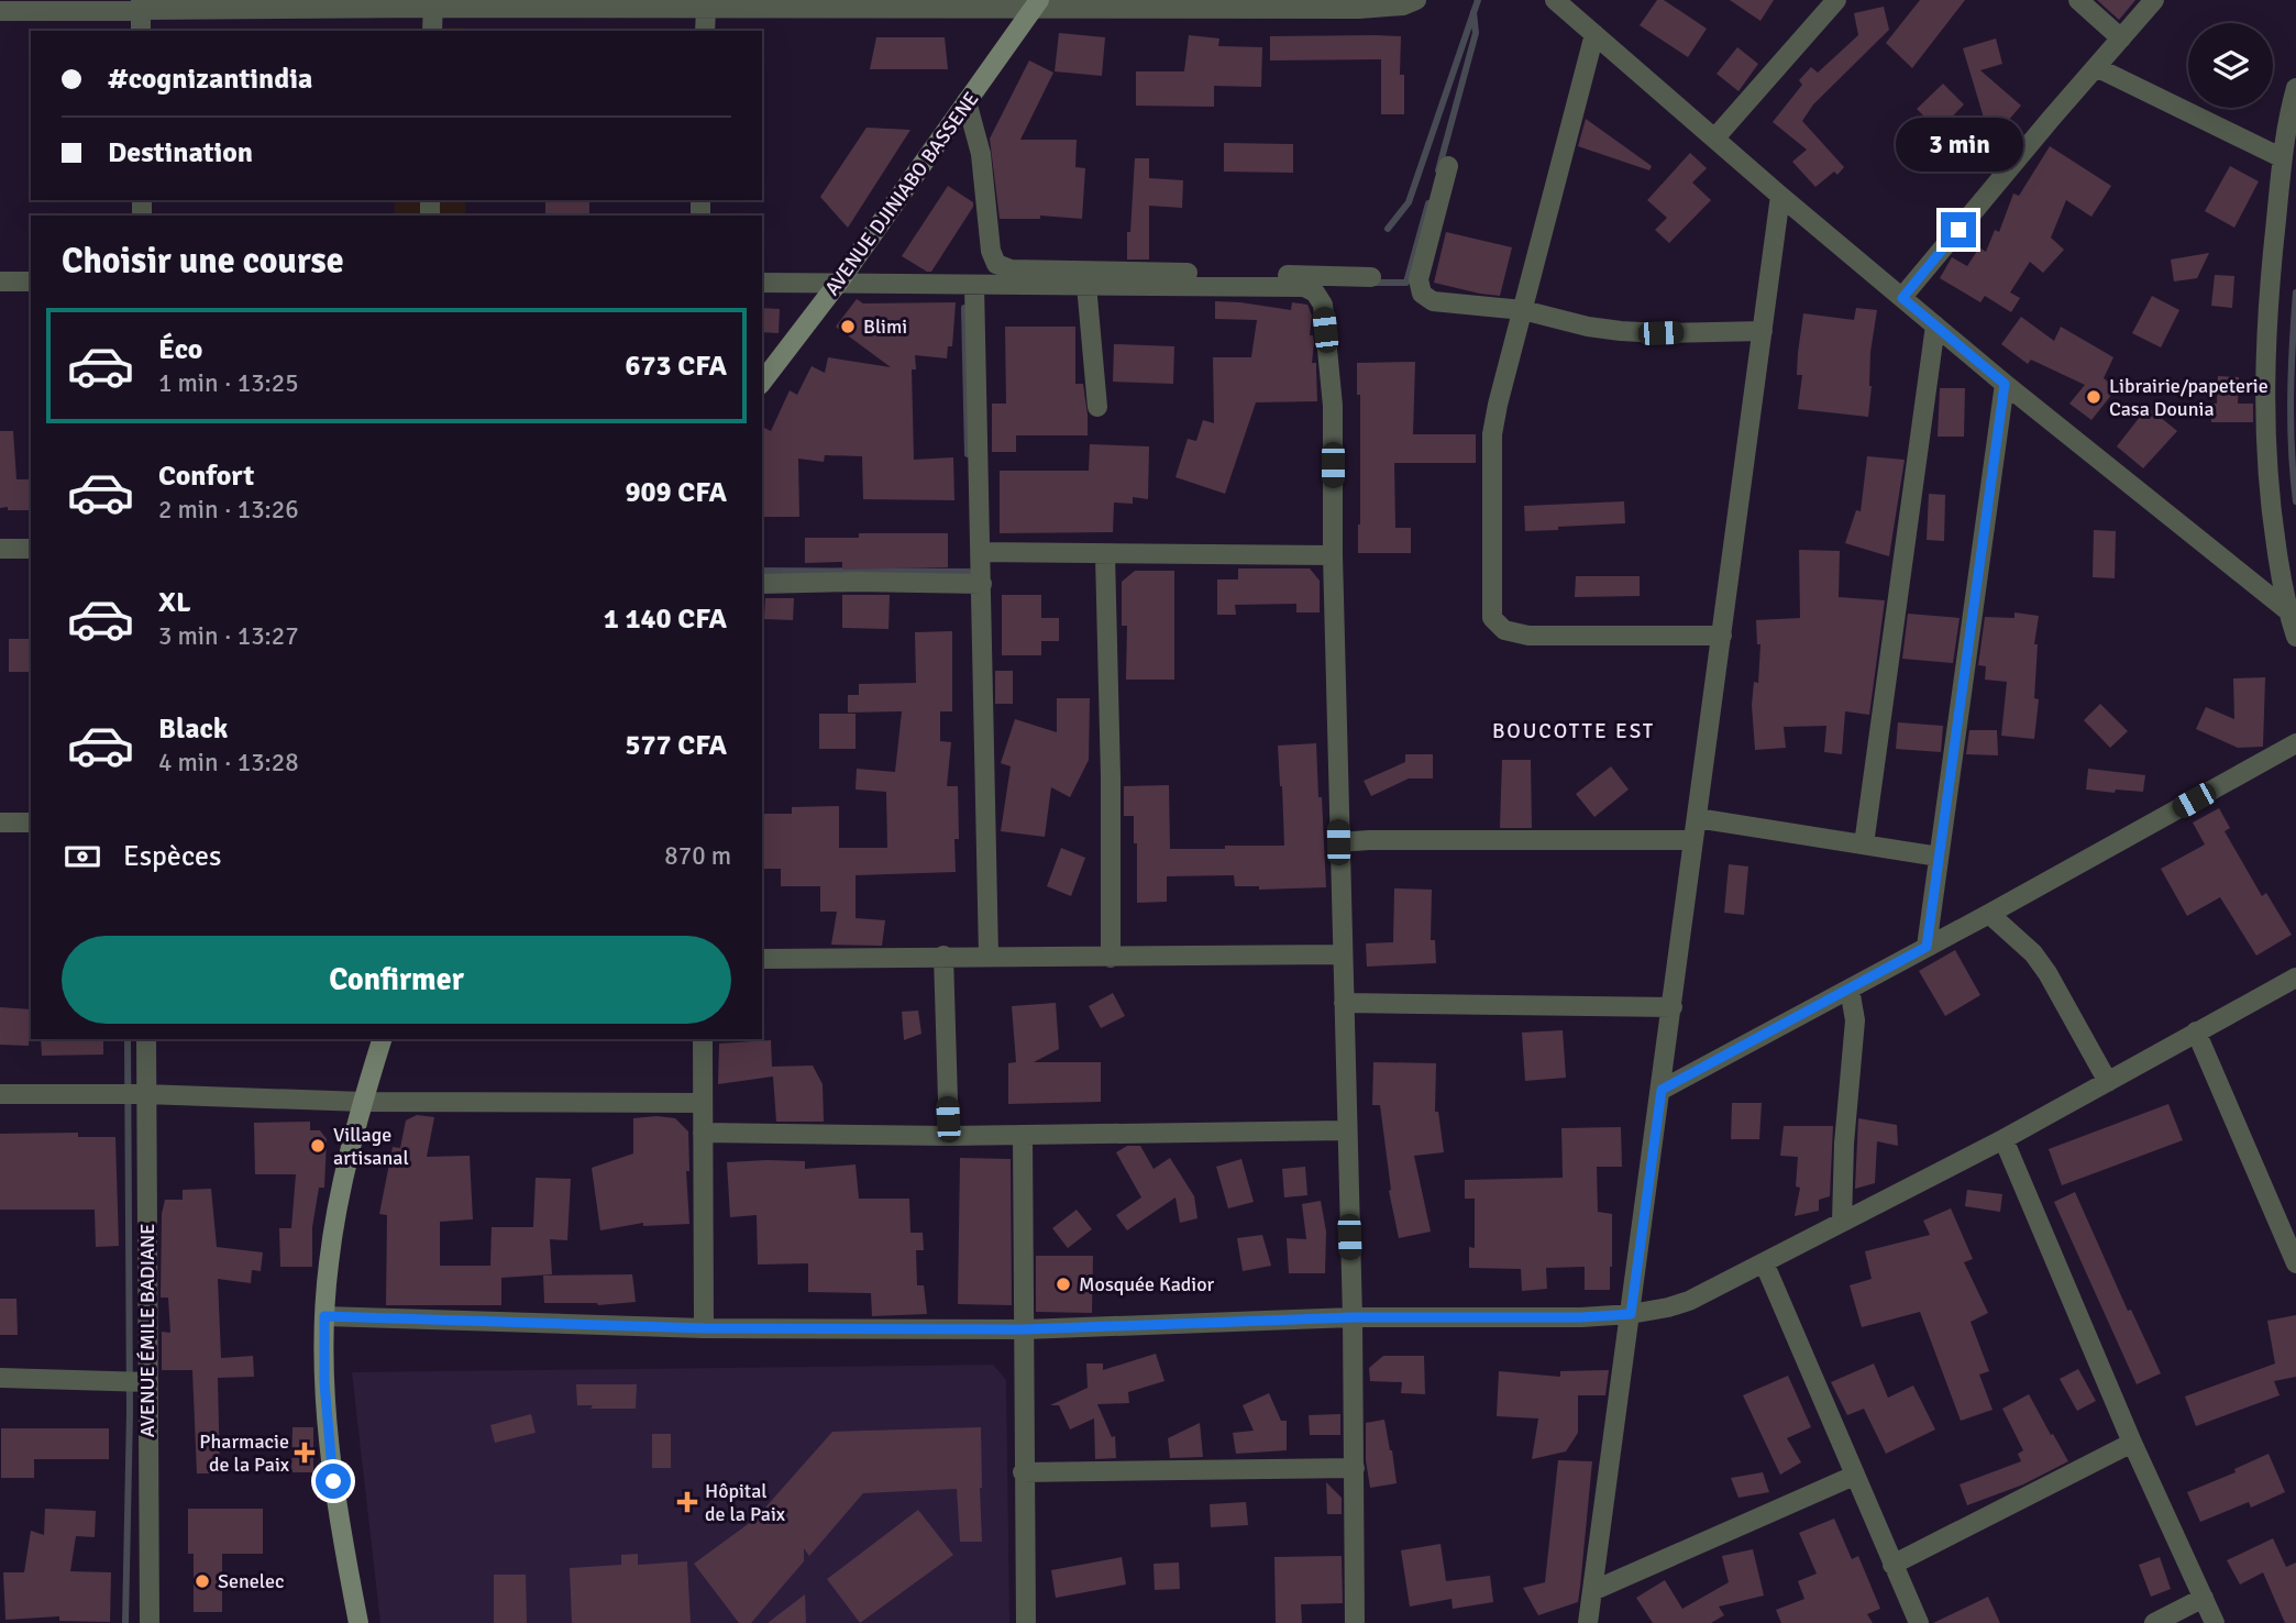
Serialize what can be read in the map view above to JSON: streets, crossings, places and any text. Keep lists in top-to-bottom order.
{
  "streets": {
    "main road": ["AVENUE DJINIABO BASSENE"],
    "street": ["AVENUE ÉMILE BADIANE"]
  },
  "districts": ["BOUCOTTE EST"],
  "places": {
    "other": [
      "Blimi",
      "Librairie/papeterie Casa Dounia",
      "Village artisanal",
      "Mosquée Kadior",
      "Senelec"
    ],
    "health": ["Pharmacie de la Paix", "Hôpital de la Paix"]
  },
  "page": {
    "banner": ["#cognizantindia", "Destination"],
    "bubble": "3 min",
    "heading": "Choisir une course",
    "list": [
      {
        "name": "Éco",
        "note": "1 min · 13:25",
        "value": "673 CFA"
      },
      {
        "name": "Confort",
        "note": "2 min · 13:26",
        "value": "909 CFA"
      },
      {
        "name": "XL",
        "note": "3 min · 13:27",
        "value": "1 140 CFA"
      },
      {
        "name": "Black",
        "note": "4 min · 13:28",
        "value": "577 CFA"
      }
    ],
    "pay": ["Espèces", "870 m"],
    "buttons": "Confirmer"
  }
}
